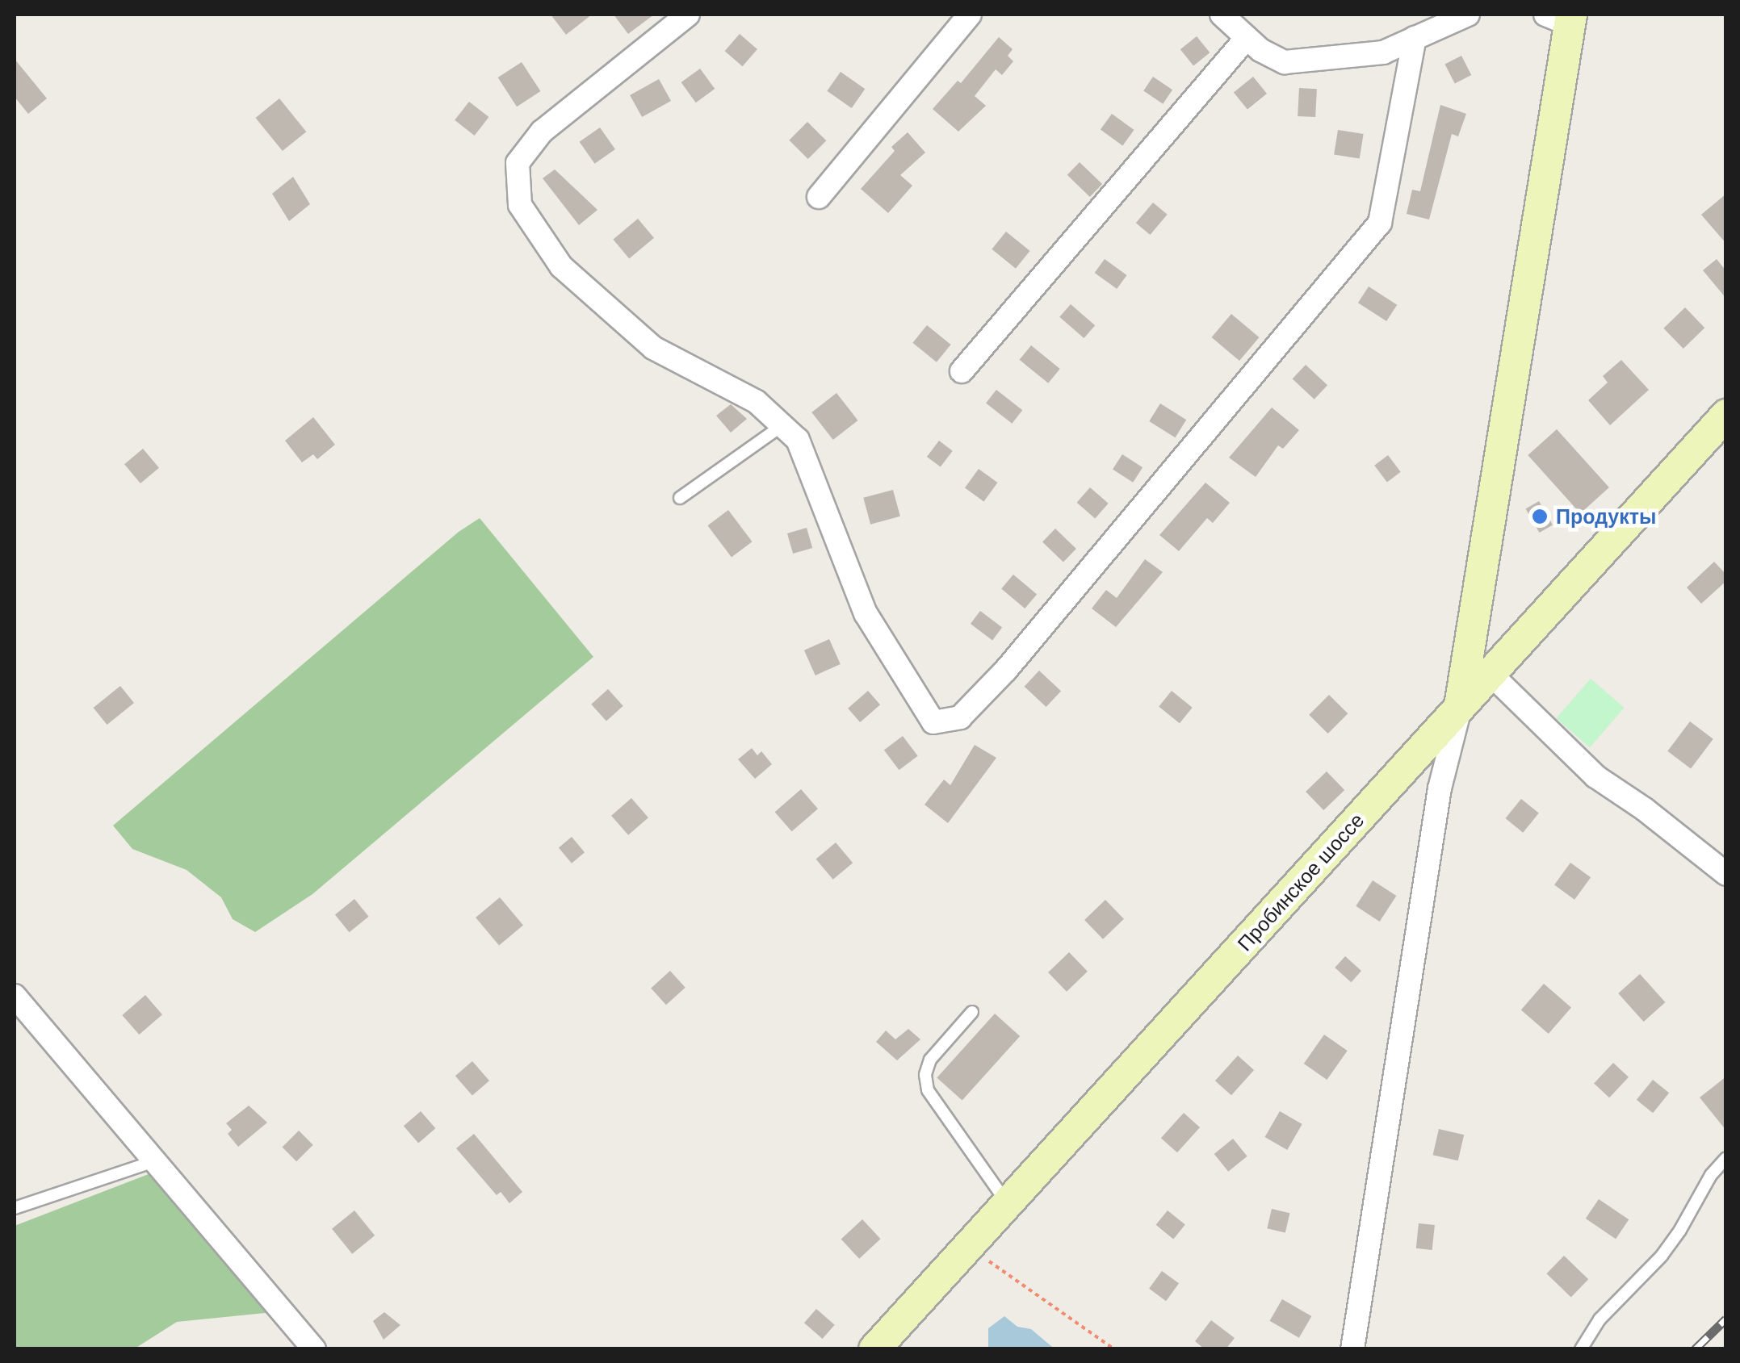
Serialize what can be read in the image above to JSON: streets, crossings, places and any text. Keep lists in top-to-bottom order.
{
  "streets": {
    "main road": ["Пробинское шоссе"]
  },
  "places": ["Продукты"]
}
